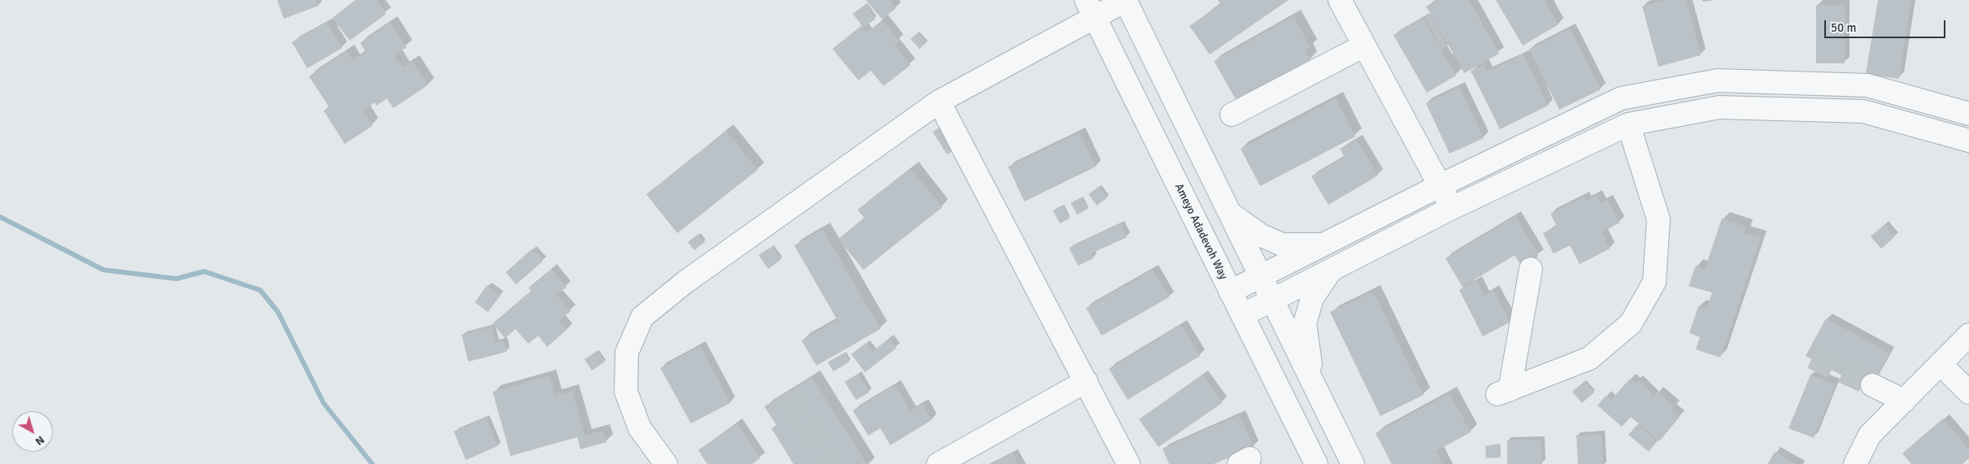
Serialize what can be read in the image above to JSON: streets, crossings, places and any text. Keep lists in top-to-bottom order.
{
  "streets": {
    "street": ["Ameyo Adadevoh Way"]
  },
  "scale_bar": "50 m",
  "north": "bottom right"
}
